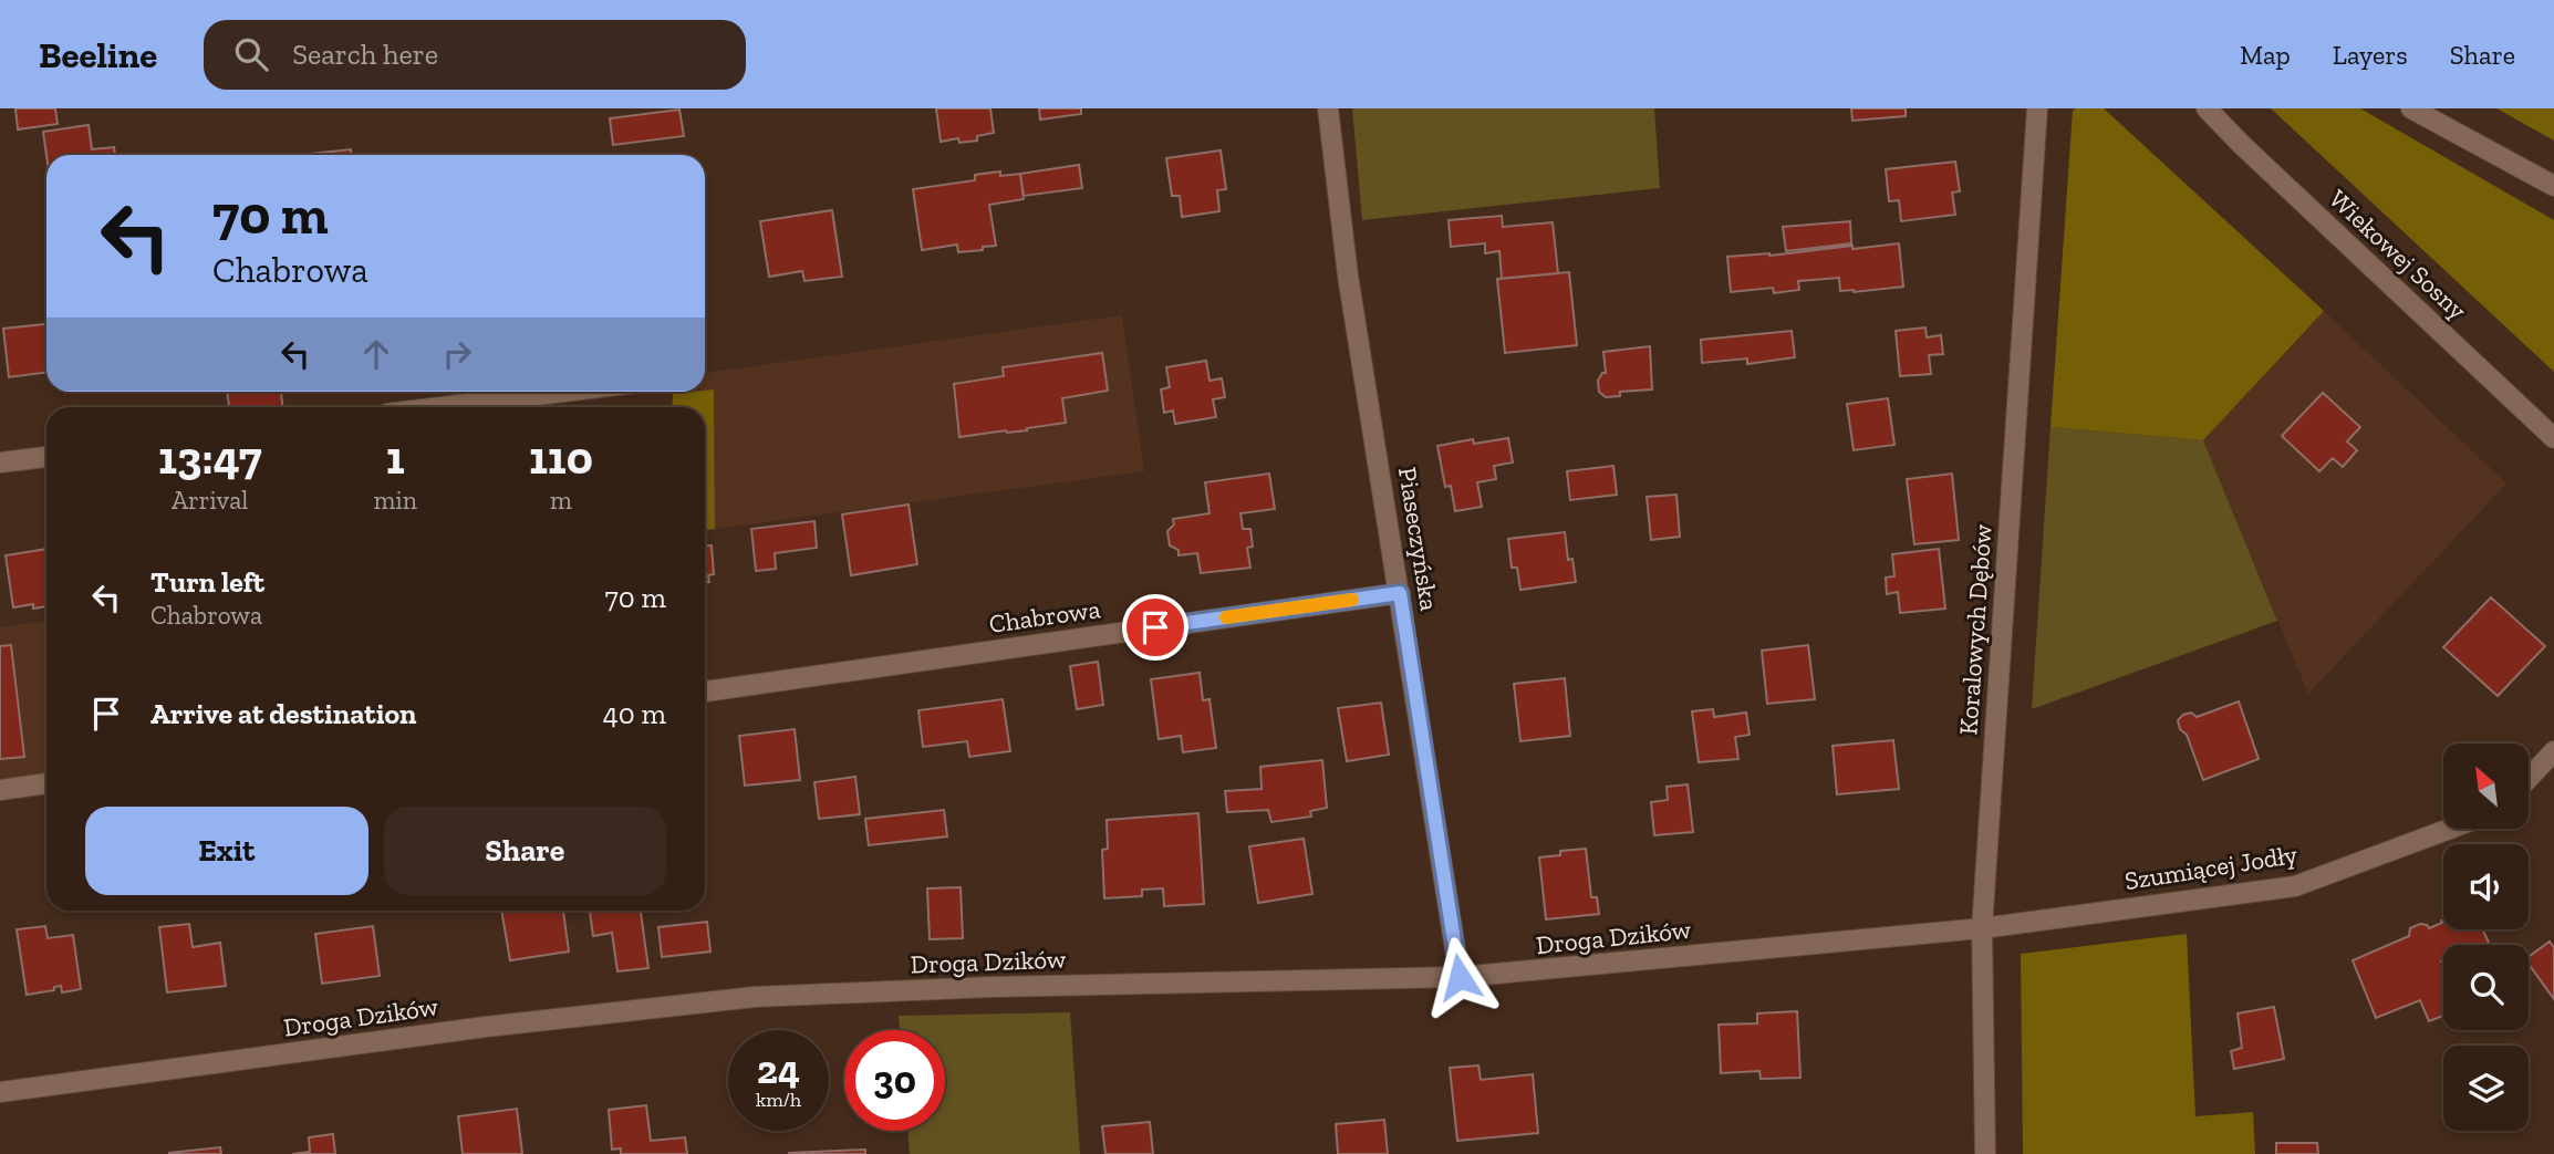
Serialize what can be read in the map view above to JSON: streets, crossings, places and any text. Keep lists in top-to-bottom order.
{
  "streets": {
    "street": [
      "Wiekowej Sosny",
      "Piaseczyńska",
      "Chabrowa",
      "Koralowych Dębów",
      "Szumiącej Jodły",
      "Droga Dzików"
    ]
  },
  "crossings": [
    ["Piaseczyńska", "Chabrowa"],
    ["Piaseczyńska", "Droga Dzików"],
    ["Koralowych Dębów", "Szumiącej Jodły"],
    ["Koralowych Dębów", "Droga Dzików"],
    ["Szumiącej Jodły", "Droga Dzików"]
  ],
  "north": "top left",
  "page": {
    "header": "Beeline",
    "search": "Search here",
    "nav": ["Map", "Layers", "Share"],
    "turn": ["70 m", "Chabrowa"],
    "eta": [
      "13:47",
      "Arrival",
      "1",
      "min",
      "110",
      "m"
    ],
    "list": [
      {
        "name": "Turn left",
        "note": "Chabrowa",
        "value": "70 m"
      },
      {
        "name": "Arrive at destination",
        "value": "40 m"
      }
    ],
    "buttons": ["Exit", "Share"],
    "speed": "24 km/h",
    "limit": "30"
  }
}
